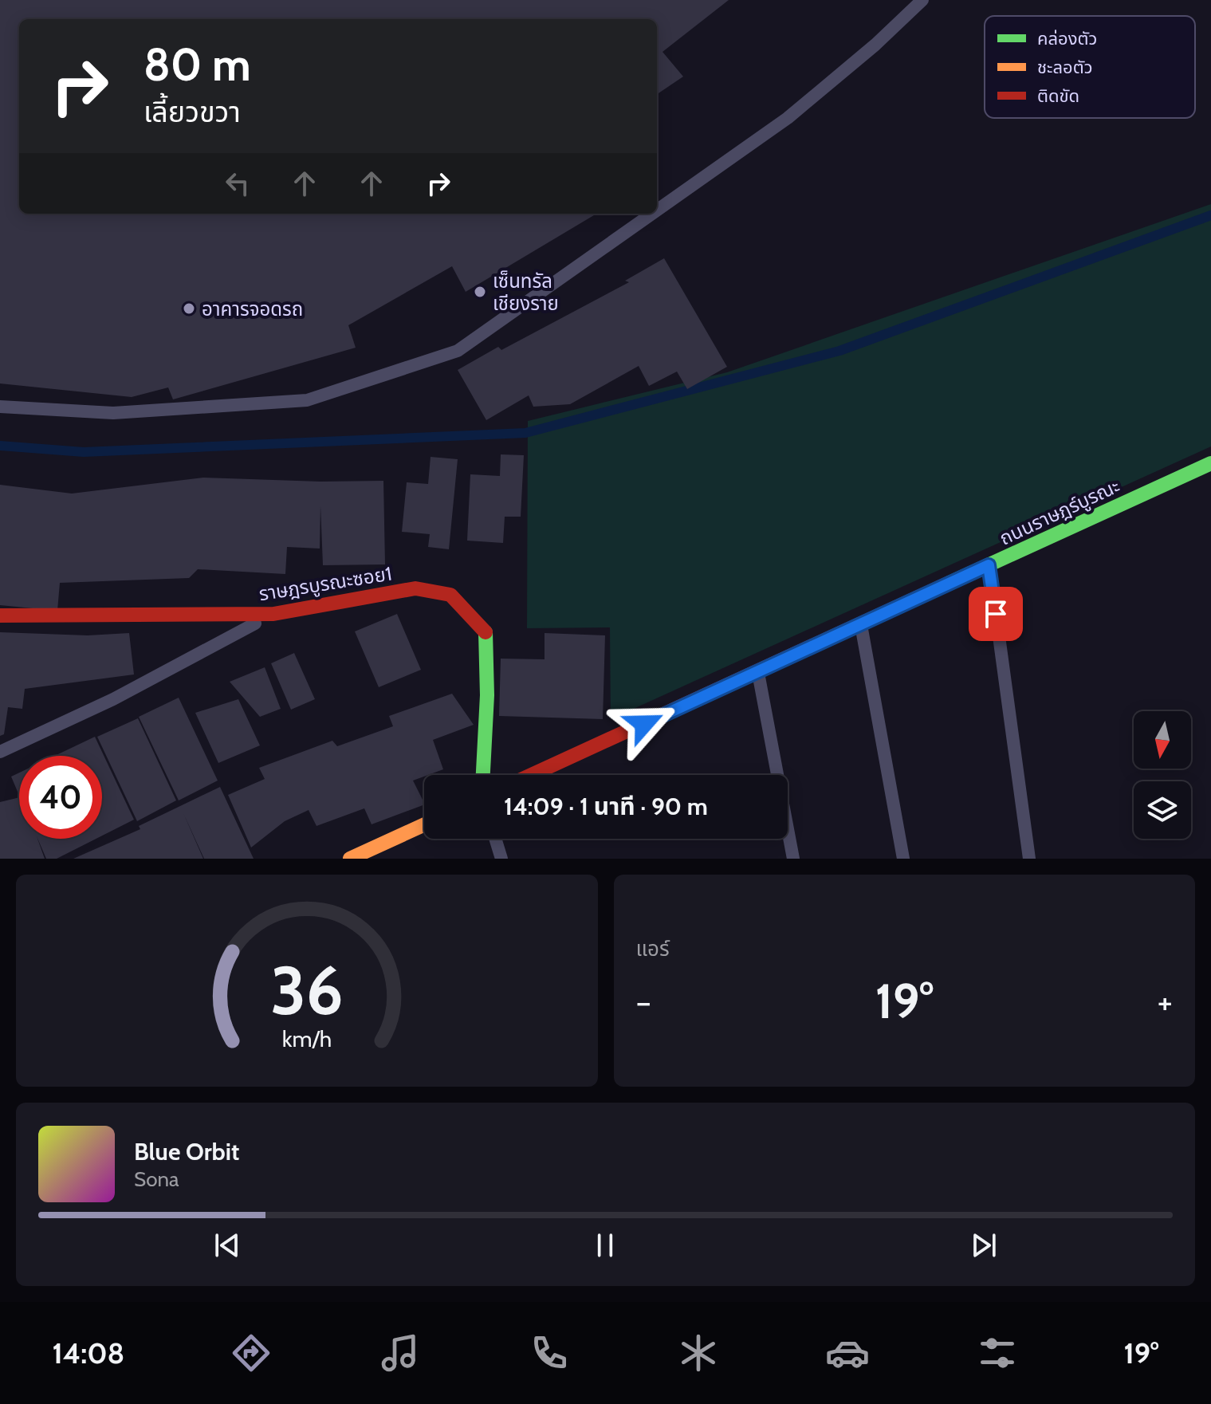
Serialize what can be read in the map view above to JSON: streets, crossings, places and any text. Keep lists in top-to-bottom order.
{
  "streets": {
    "street": ["ถนนราษฎร์บูรณะ", "ราษฎรบูรณะซอย1"]
  },
  "places": ["เซ็นทรัล เชียงราย", "อาคารจอดรถ"],
  "legend": ["คล่องตัว", "ชะลอตัว", "ติดขัด"],
  "north": "bottom",
  "page": {
    "turn": ["80 m", "เลี้ยวขวา"],
    "limit": "40",
    "trip": "14:09 · 1 นาที · 90 m",
    "tile": "แอร์",
    "heat": ["−", "19°", "+"],
    "song": ["Blue Orbit", "Sona"],
    "tabs": ["14:08", "19°"],
    "gauge": ["36", "km/h"]
  }
}
